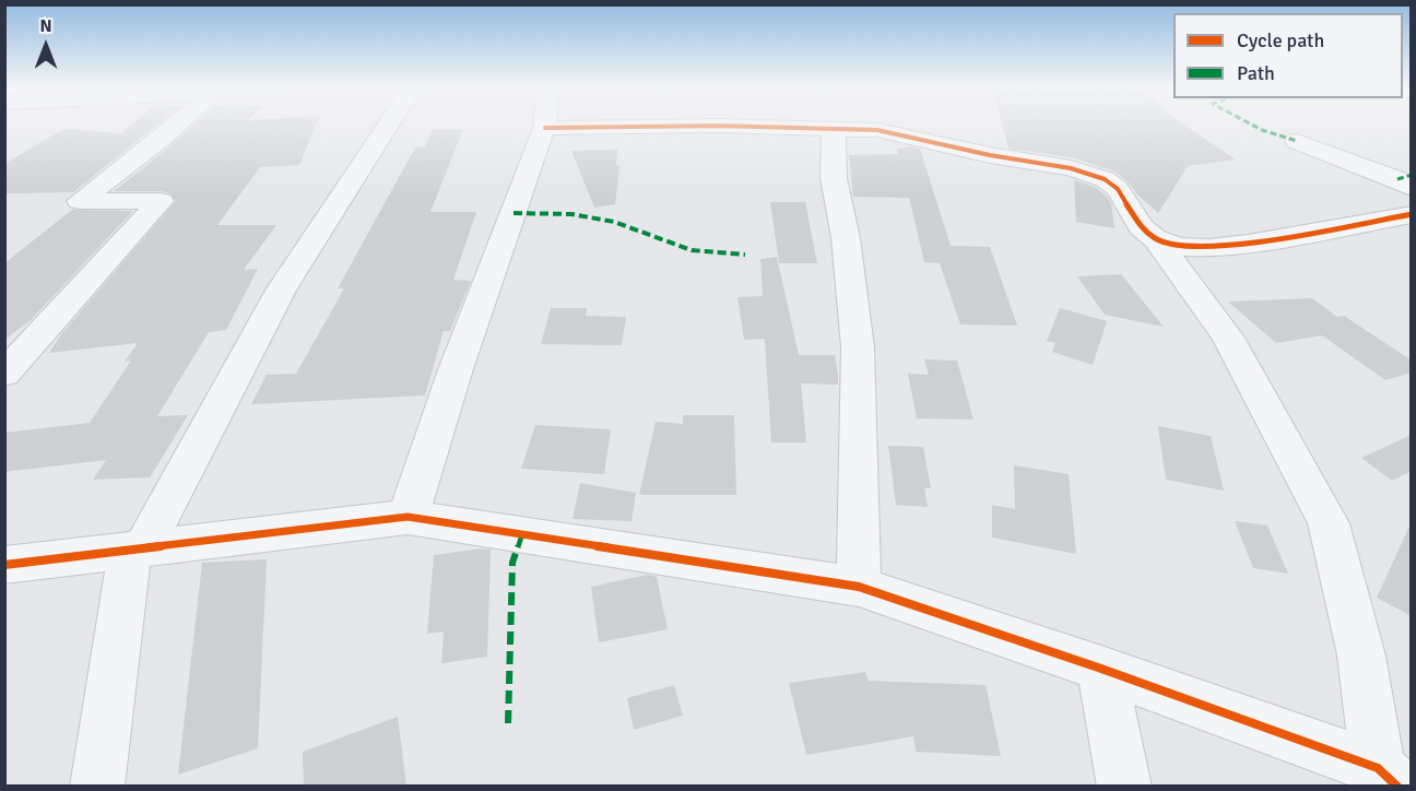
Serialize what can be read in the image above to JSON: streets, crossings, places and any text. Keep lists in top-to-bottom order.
{
  "legend": ["Cycle path", "Path"],
  "north": "top"
}
